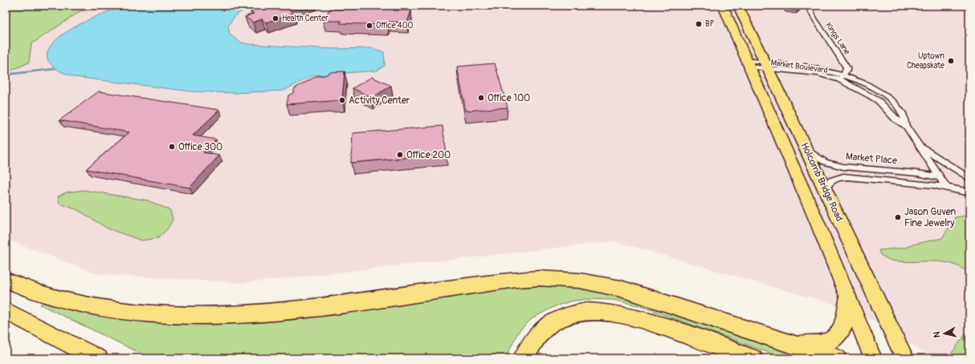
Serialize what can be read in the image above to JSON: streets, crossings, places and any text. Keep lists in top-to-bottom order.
{
  "streets": {
    "main road": ["Holcomb Bridge Road"],
    "street": ["Kings Lane", "Market Boulevard", "Market Place"]
  },
  "crossings": [
    ["Kings Lane", "Market Boulevard"],
    ["Market Boulevard", "Market Place"],
    ["Market Boulevard", "Holcomb Bridge Road"],
    ["Market Place", "Holcomb Bridge Road"]
  ],
  "places": [
    "Health Center",
    "BP",
    "Office 400",
    "Uptown Cheapskate",
    "Office 100",
    "Activity Center",
    "Office 300",
    "Office 200",
    "Jason Guven Fine Jewelry"
  ],
  "north": "left"
}
